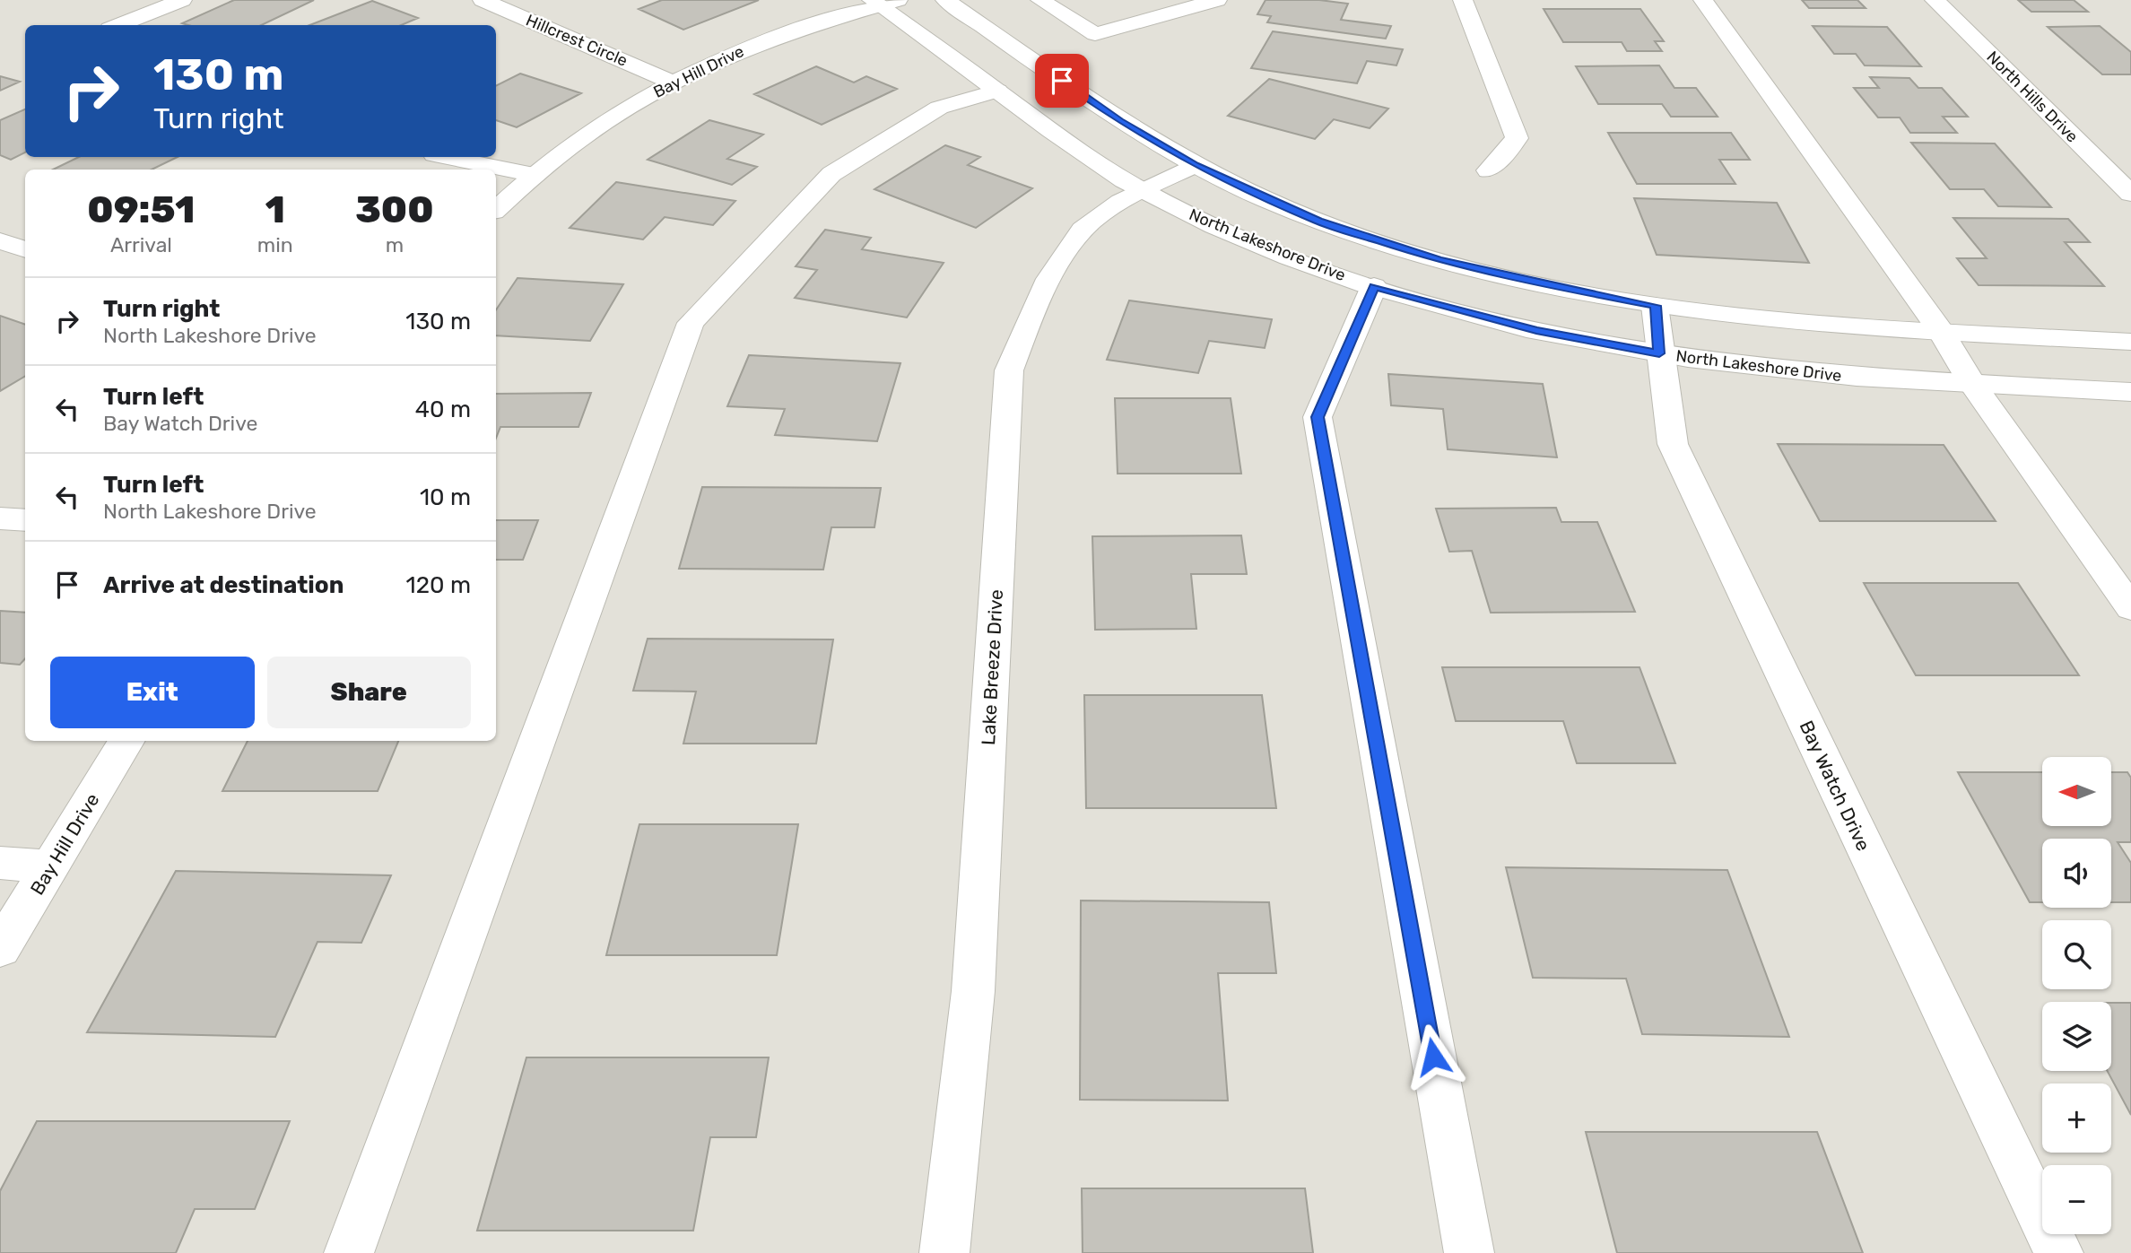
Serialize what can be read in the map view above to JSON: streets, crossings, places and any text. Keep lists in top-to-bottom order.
{
  "streets": {
    "street": [
      "Hillcrest Circle",
      "Bay Hill Drive",
      "North Hills Drive",
      "North Lakeshore Drive",
      "Lake Breeze Drive",
      "Bay Watch Drive"
    ]
  },
  "crossings": [
    ["Hillcrest Circle", "Bay Hill Drive"],
    ["Bay Hill Drive", "North Lakeshore Drive"],
    ["North Lakeshore Drive", "Lake Breeze Drive"],
    ["North Lakeshore Drive", "Bay Watch Drive"]
  ],
  "north": "left",
  "page": {
    "turn": ["130 m", "Turn right"],
    "eta": [
      "09:51",
      "Arrival",
      "1",
      "min",
      "300",
      "m"
    ],
    "list": [
      {
        "name": "Turn right",
        "note": "North Lakeshore Drive",
        "value": "130 m"
      },
      {
        "name": "Turn left",
        "note": "Bay Watch Drive",
        "value": "40 m"
      },
      {
        "name": "Turn left",
        "note": "North Lakeshore Drive",
        "value": "10 m"
      },
      {
        "name": "Arrive at destination",
        "value": "120 m"
      }
    ],
    "buttons": ["Exit", "Share"],
    "map_buttons": ["+", "−"]
  }
}
